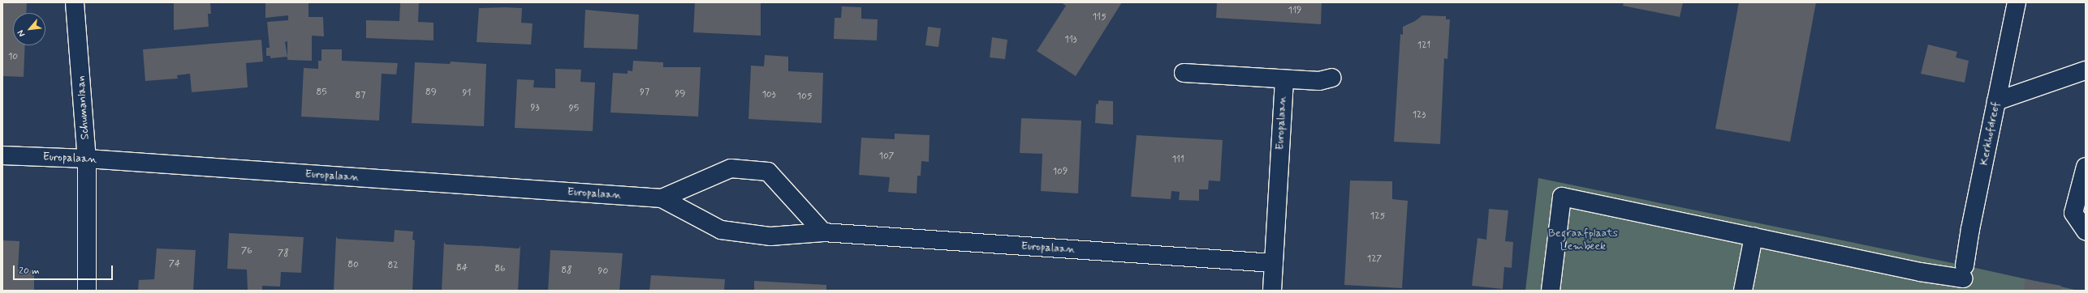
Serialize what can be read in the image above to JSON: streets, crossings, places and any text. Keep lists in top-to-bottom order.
{
  "streets": {
    "street": ["Schumanlaan", "Europalaan", "Kerkhofdreef"]
  },
  "crossings": [
    ["Schumanlaan", "Europalaan"]
  ],
  "parks": ["Begraafplaats Lembeek"],
  "house_numbers": [
    "119",
    "115",
    "113",
    "121",
    "10",
    "85",
    "89",
    "97",
    "91",
    "99",
    "103",
    "87",
    "105",
    "93",
    "95",
    "123",
    "107",
    "111",
    "109",
    "125",
    "76",
    "78",
    "127",
    "74",
    "80",
    "82",
    "84",
    "86",
    "88",
    "90"
  ],
  "scale_bar": "20 m",
  "north": "bottom left"
}
